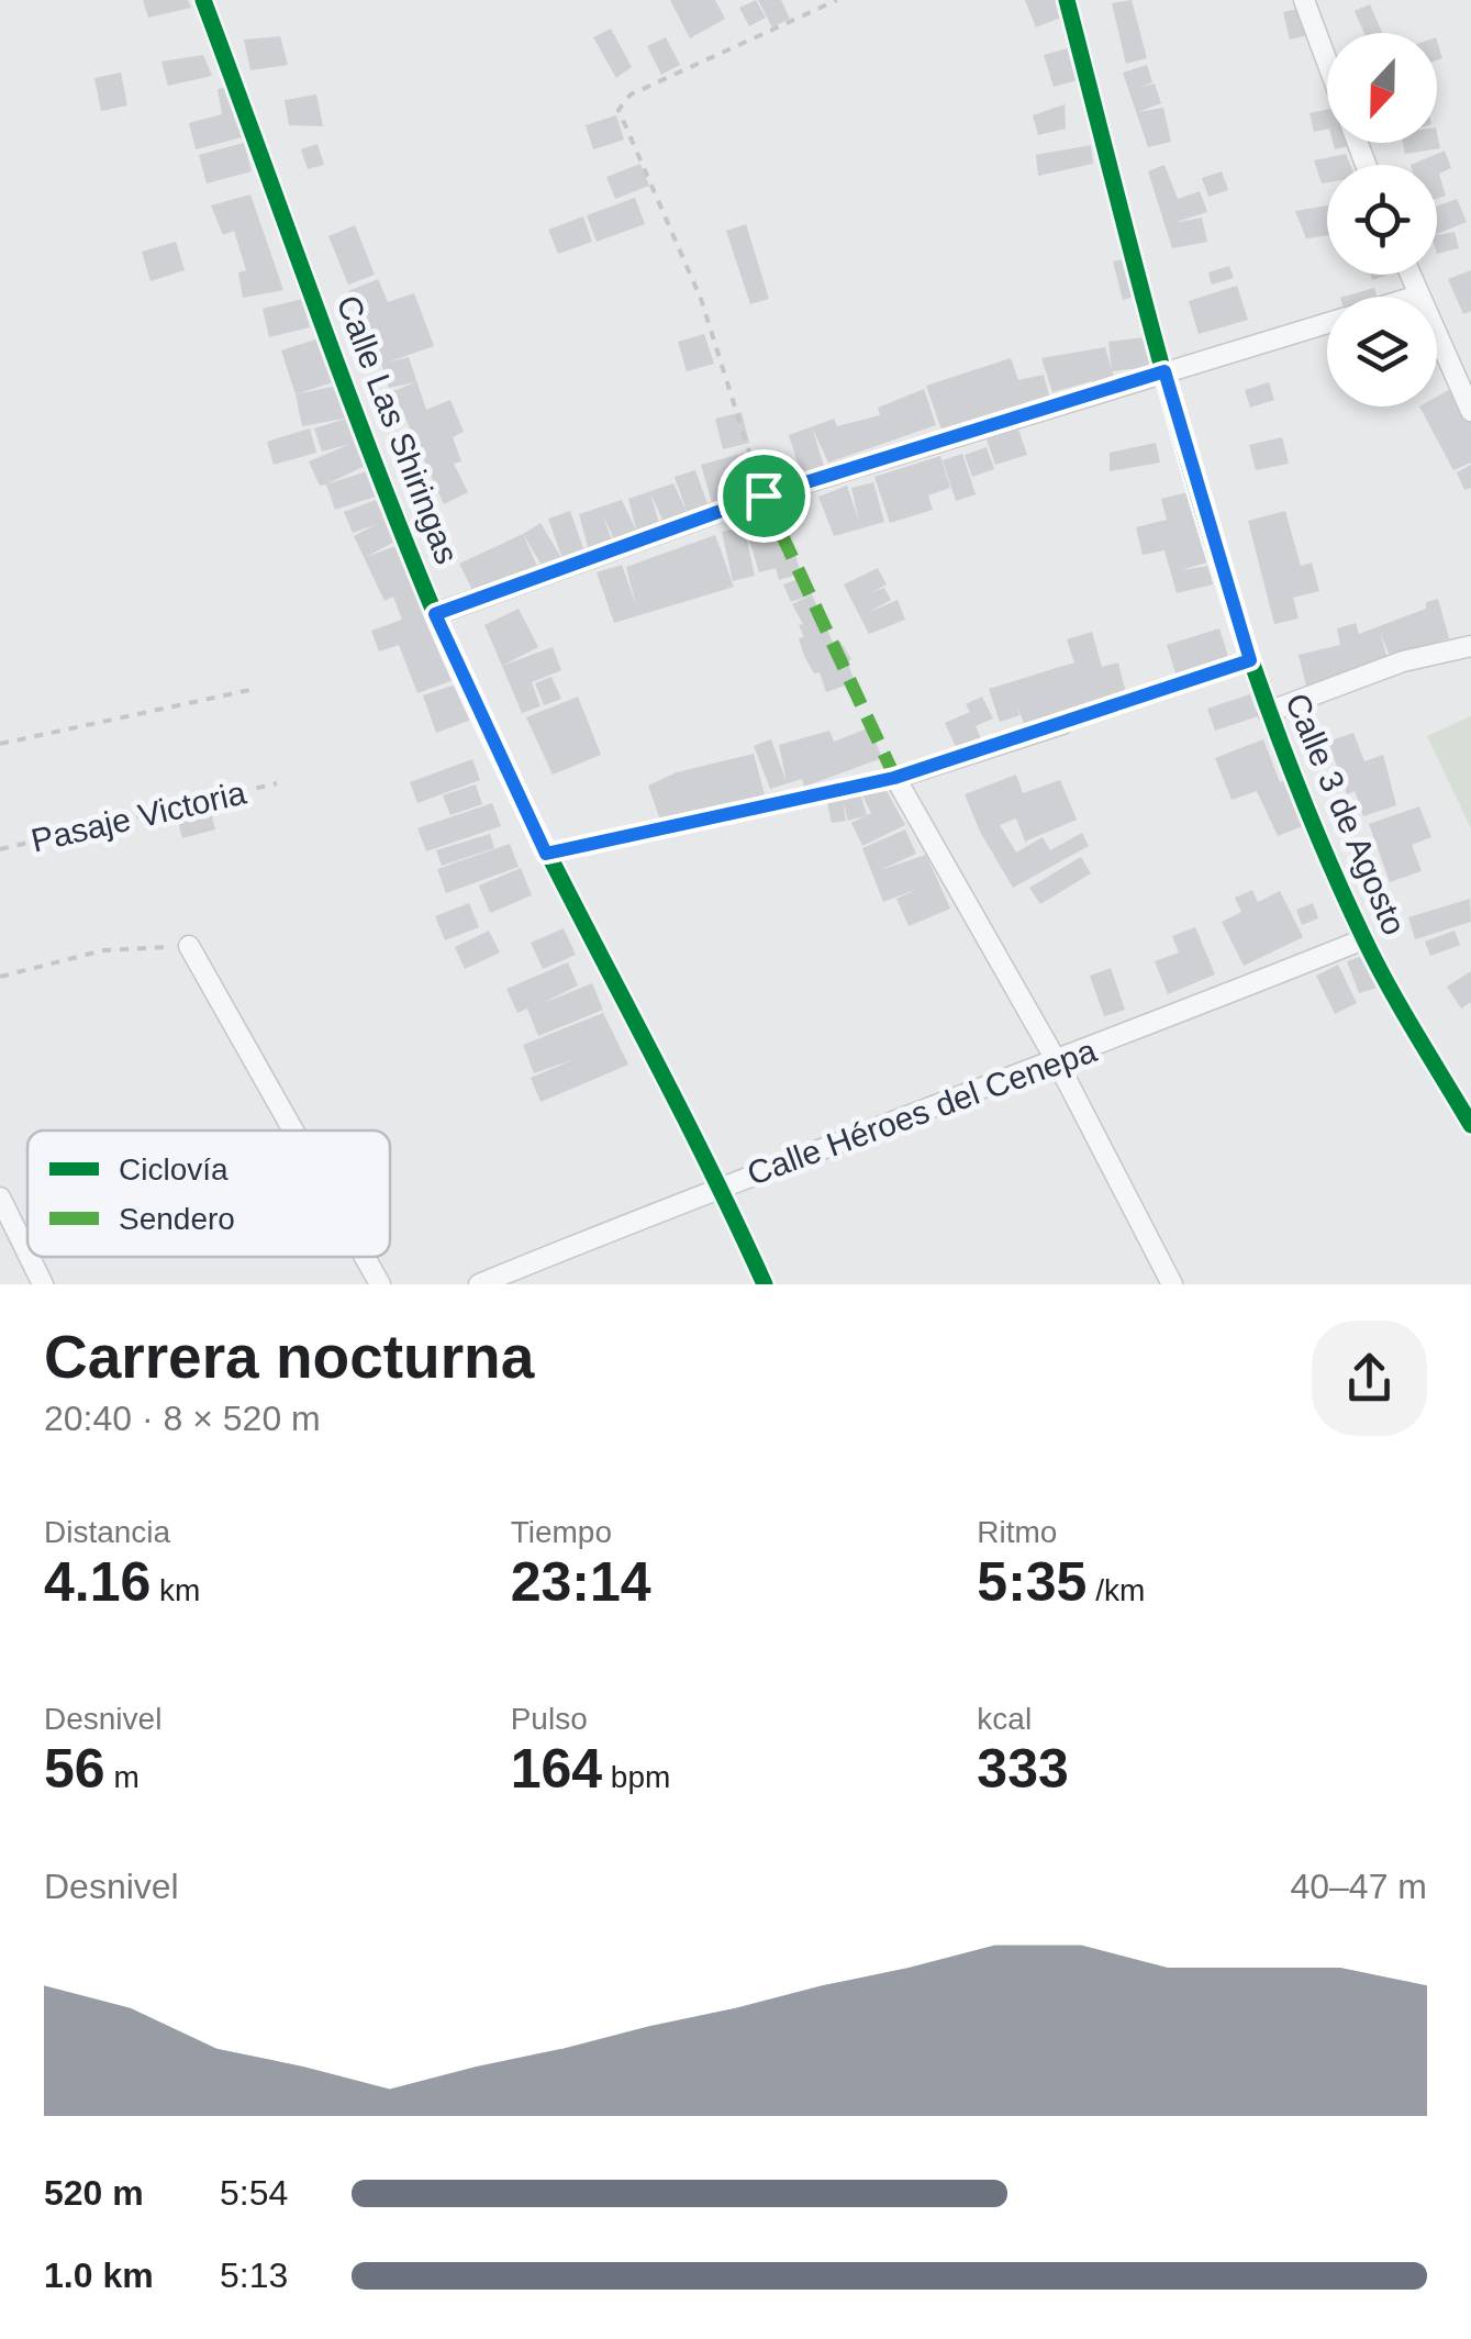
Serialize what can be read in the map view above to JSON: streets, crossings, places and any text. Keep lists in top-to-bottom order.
{
  "streets": {
    "street": ["Calle Las Shiringas", "Calle 3 de Agosto", "Calle Héroes del Cenepa"],
    "path": ["Pasaje Victoria"]
  },
  "crossings": [
    ["Calle Las Shiringas", "Calle Héroes del Cenepa"],
    ["Calle 3 de Agosto", "Calle Héroes del Cenepa"]
  ],
  "legend": ["Ciclovía", "Sendero"],
  "north": "bottom",
  "page": {
    "heading": ["Carrera nocturna", "20:40 · 8 × 520 m"],
    "stats": [
      ["Distancia", "4.16 km"],
      ["Tiempo", "23:14"],
      ["Ritmo", "5:35 /km"],
      ["Desnivel", "56 m"],
      ["Pulso", "164 bpm"],
      ["kcal", "333"]
    ],
    "chart": ["Desnivel", "40–47 m"],
    "list": [
      {
        "name": "520 m",
        "note": "5:54"
      },
      {
        "name": "1.0 km",
        "note": "5:13"
      }
    ]
  }
}
